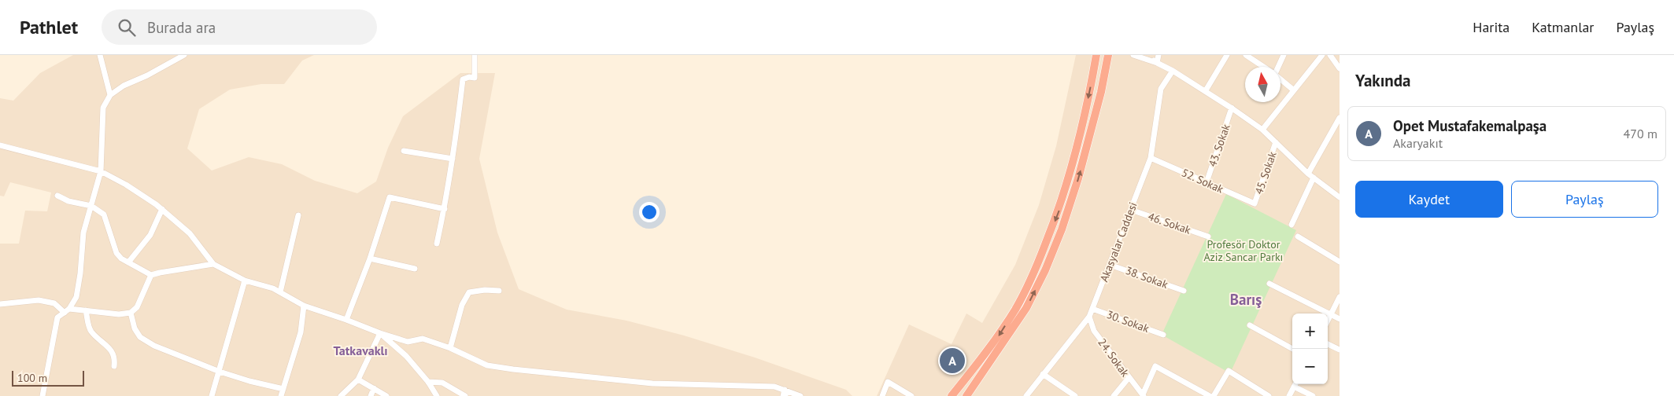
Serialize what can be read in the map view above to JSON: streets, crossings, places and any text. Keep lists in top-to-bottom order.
{
  "streets": {
    "street": [
      "43. Sokak",
      "45. Sokak",
      "52. Sokak",
      "46. Sokak",
      "Akasyalar Caddesi",
      "38. Sokak",
      "30. Sokak",
      "24. Sokak"
    ]
  },
  "crossings": [
    ["43. Sokak", "52. Sokak"],
    ["45. Sokak", "52. Sokak"],
    ["52. Sokak", "Akasyalar Caddesi"],
    ["46. Sokak", "Akasyalar Caddesi"],
    ["Akasyalar Caddesi", "38. Sokak"],
    ["Akasyalar Caddesi", "30. Sokak"],
    ["Akasyalar Caddesi", "24. Sokak"]
  ],
  "districts": ["Barış", "Tatkavaklı"],
  "parks": ["Profesör Doktor Aziz Sancar Parkı"],
  "scale_bar": "100 m",
  "north": "top",
  "page": {
    "header": "Pathlet",
    "search": "Burada ara",
    "nav": ["Harita", "Katmanlar", "Paylaş"],
    "heading": "Yakında",
    "list": [
      {
        "mark": "A",
        "name": "Opet Mustafakemalpaşa",
        "note": "Akaryakıt",
        "value": "470 m"
      }
    ],
    "buttons": ["Kaydet", "Paylaş"],
    "map_buttons": ["+", "−"],
    "pins": "A",
    "scale": "100 m"
  }
}
